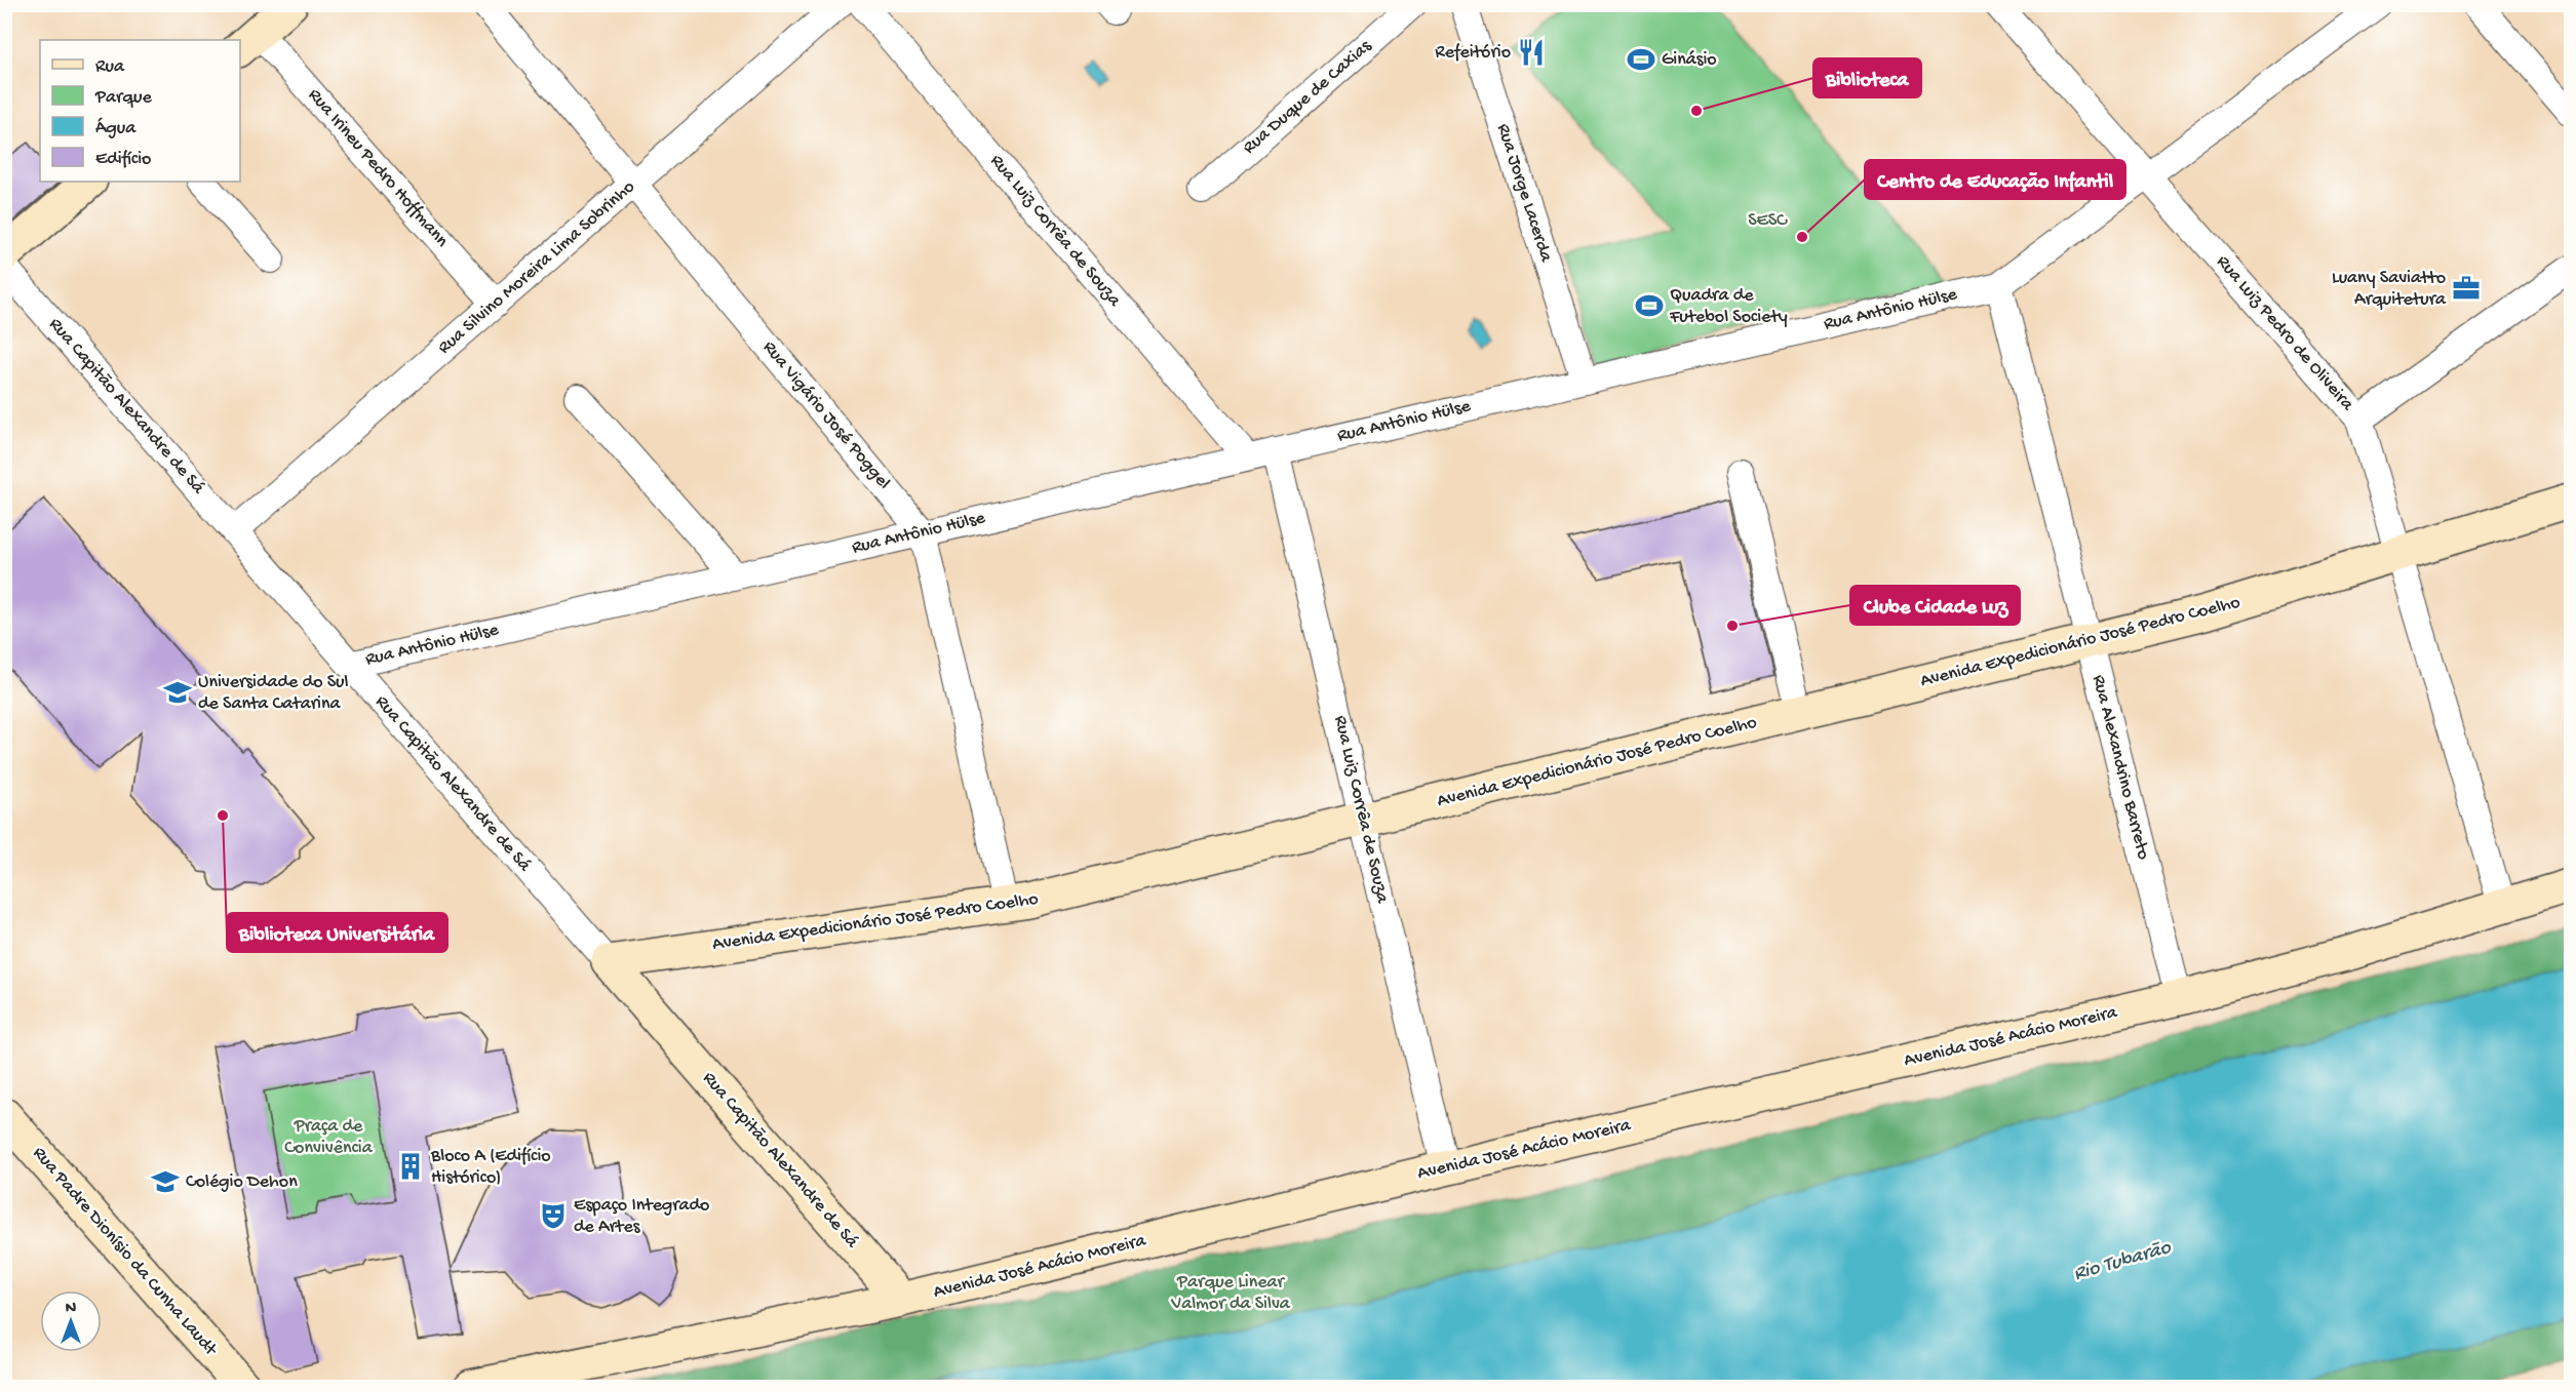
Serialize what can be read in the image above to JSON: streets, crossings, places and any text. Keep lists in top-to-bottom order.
{
  "streets": {
    "street": [
      "Rua Duque de Caxias",
      "Rua Irineu Pedro Hoffmann",
      "Rua Jorge Lacerda",
      "Rua Luiz Corrêa de Souza",
      "Rua Silvino Moreira Lima Sobrinho",
      "Rua Antônio Hülse",
      "Rua Luiz Pedro de Oliveira",
      "Rua Capitão Alexandre de Sá",
      "Rua Vigário José Poggel",
      "Avenida Expedicionário José Pedro Coelho",
      "Rua Alexandrino Barreto",
      "Avenida José Acácio Moreira",
      "Rua Padre Dionísio da Cunha Laudt"
    ]
  },
  "crossings": [
    ["Rua Irineu Pedro Hoffmann", "Rua Silvino Moreira Lima Sobrinho"],
    ["Rua Jorge Lacerda", "Rua Antônio Hülse"],
    ["Rua Luiz Corrêa de Souza", "Rua Antônio Hülse"],
    ["Rua Luiz Corrêa de Souza", "Avenida Expedicionário José Pedro Coelho"],
    ["Rua Luiz Corrêa de Souza", "Avenida José Acácio Moreira"],
    ["Rua Silvino Moreira Lima Sobrinho", "Rua Capitão Alexandre de Sá"],
    ["Rua Silvino Moreira Lima Sobrinho", "Rua Vigário José Poggel"],
    ["Rua Antônio Hülse", "Rua Luiz Pedro de Oliveira"],
    ["Rua Antônio Hülse", "Rua Capitão Alexandre de Sá"],
    ["Rua Antônio Hülse", "Rua Vigário José Poggel"],
    ["Rua Antônio Hülse", "Rua Alexandrino Barreto"],
    ["Rua Luiz Pedro de Oliveira", "Avenida Expedicionário José Pedro Coelho"],
    ["Rua Luiz Pedro de Oliveira", "Avenida José Acácio Moreira"],
    ["Rua Capitão Alexandre de Sá", "Avenida Expedicionário José Pedro Coelho"],
    ["Rua Capitão Alexandre de Sá", "Avenida José Acácio Moreira"],
    ["Rua Vigário José Poggel", "Avenida Expedicionário José Pedro Coelho"],
    ["Avenida Expedicionário José Pedro Coelho", "Rua Alexandrino Barreto"],
    ["Rua Alexandrino Barreto", "Avenida José Acácio Moreira"]
  ],
  "water": ["Rio Tubarão"],
  "parks": ["SESC", "Praça de Convivência", "Parque Linear Valmor da Silva"],
  "places": {
    "restaurant": ["Refeitório"],
    "sports": ["Ginásio", "Quadra de Futebol Society"],
    "other": [
      "Biblioteca",
      "Centro de Educação Infantil",
      "Clube Cidade Luz",
      "Biblioteca Universitária"
    ],
    "office": ["Luany Saviatto Arquitetura"],
    "school or university": ["Universidade do Sul de Santa Catarina", "Colégio Dehon"],
    "building": ["Bloco A (Edifício Histórico)"],
    "theatre": ["Espaço Integrado de Artes"]
  },
  "legend": [
    "Rua",
    "Parque",
    "Água",
    "Edifício"
  ],
  "north": "top"
}
